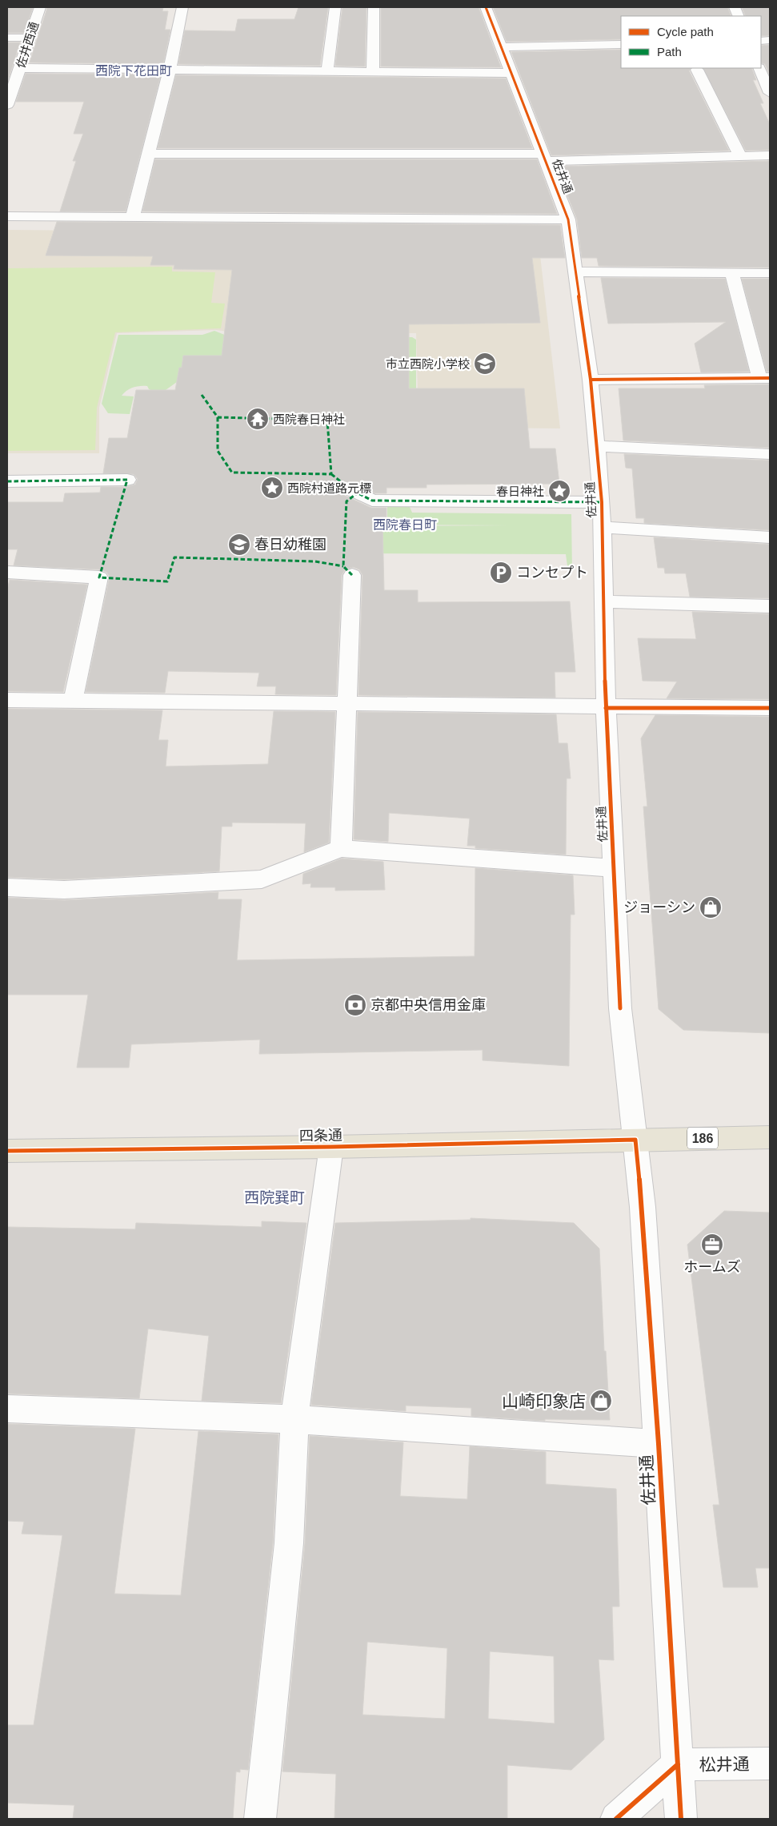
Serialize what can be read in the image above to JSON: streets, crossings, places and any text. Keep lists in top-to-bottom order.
{
  "streets": {
    "main road": ["四条通", "186"],
    "street": ["佐井西通", "佐井通", "松井通"]
  },
  "crossings": [
    ["佐井通", "四条通"],
    ["佐井通", "松井通"]
  ],
  "districts": ["西院下花田町", "西院春日町", "西院巽町"],
  "places": {
    "school or university": ["市立西院小学校", "春日幼稚園"],
    "temple": ["西院春日神社"],
    "place": ["西院村道路元標", "春日神社"],
    "parking": ["コンセプト"],
    "shop": ["ジョーシン", "山崎印象店"],
    "bank": ["京都中央信用金庫"],
    "office": ["ホームズ"]
  },
  "legend": ["Cycle path", "Path"]
}
